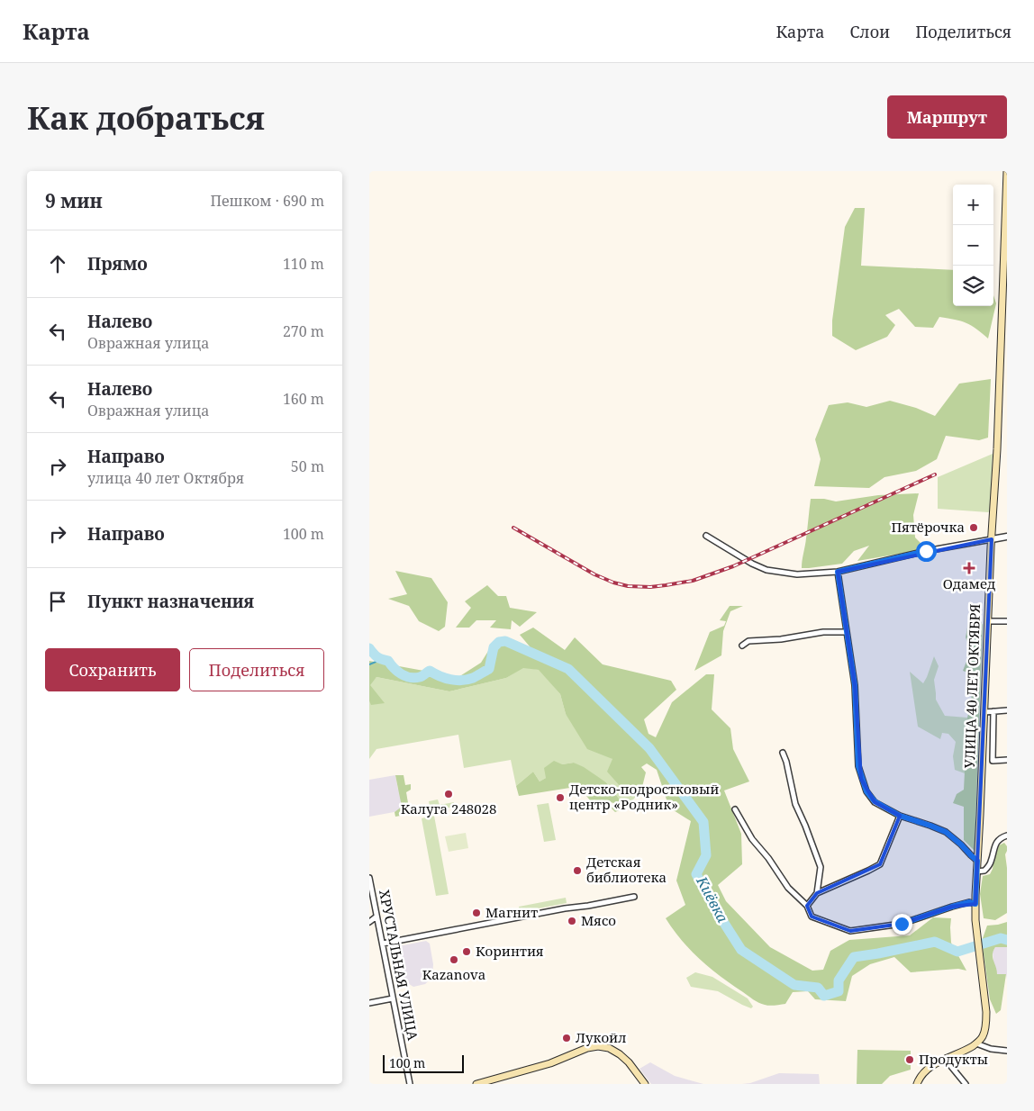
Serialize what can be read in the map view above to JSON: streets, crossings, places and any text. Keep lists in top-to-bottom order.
{
  "streets": {
    "main road": ["УЛИЦА 40 ЛЕТ ОКТЯБРЯ"],
    "street": ["ХРУСТАЛЬНАЯ УЛИЦА"]
  },
  "water": ["Киёвка"],
  "places": {
    "other": [
      "Пятёрочка",
      "Калуга 248028",
      "Детско-подростковый центр «Родник»",
      "Детская библиотека",
      "Магнит",
      "Мясо",
      "Коринтия",
      "Kazanova",
      "Лукойл",
      "Продукты"
    ],
    "health": ["Одамед"]
  },
  "scale_bar": "100 m",
  "page": {
    "header": "Карта",
    "nav": ["Карта", "Слои", "Поделиться"],
    "buttons": [
      "Маршрут",
      ["Сохранить", "Поделиться"]
    ],
    "title": "Как добраться",
    "heading": ["9 мин", "Пешком · 690 m"],
    "map_buttons": ["+", "−"],
    "list": [
      ["Прямо", "110 m"],
      ["Налево", "Овражная улица", "270 m"],
      ["Налево", "Овражная улица", "160 m"],
      ["Направо", "улица 40 лет Октября", "50 m"],
      ["Направо", "100 m"],
      "Пункт назначения"
    ],
    "scale": "100 m"
  }
}
